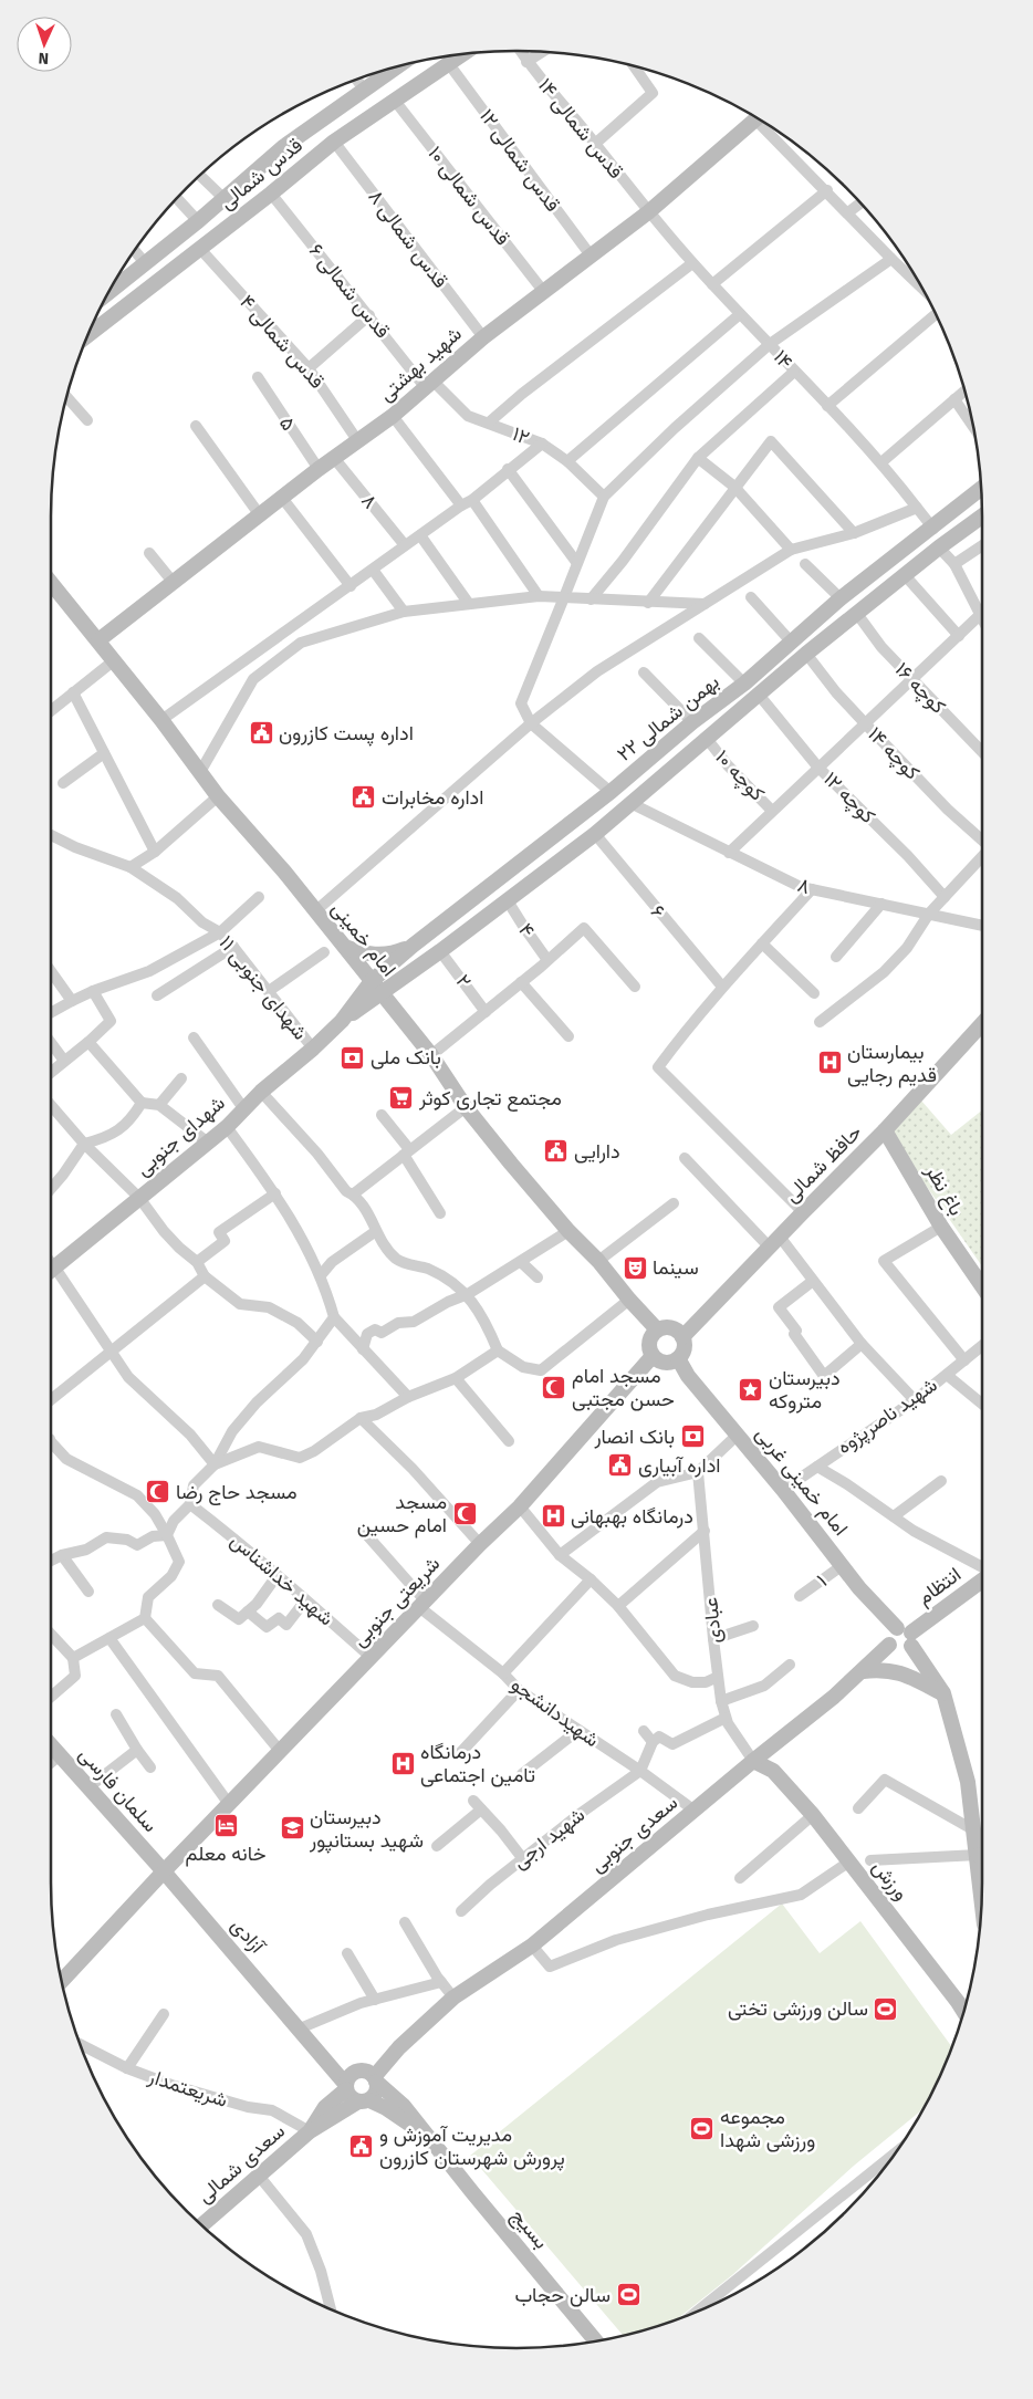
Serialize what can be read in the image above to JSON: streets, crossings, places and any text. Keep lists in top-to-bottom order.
{
  "streets": {
    "main road": [
      "قدس شمالی",
      "شهید بهشتی",
      "۲۲ بهمن شمالی",
      "امام خمینی",
      "شهدای جنوبی",
      "حافظ شمالی",
      "باغ نظر",
      "امام خمینی غربی",
      "انتظام",
      "شریعتی جنوبی",
      "سلمان فارسی",
      "سعدی جنوبی",
      "ورزش",
      "آزادی",
      "سعدی شمالی",
      "بسیج"
    ],
    "street": [
      "قدس شمالی ۱۴",
      "قدس شمالی ۱۲",
      "قدس شمالی ۱۰",
      "قدس شمالی ۸",
      "قدس شمالی ۶",
      "قدس شمالی ۴",
      "۱۴",
      "۵",
      "۱۲",
      "۸",
      "کوچه ۱۶",
      "کوچه ۱۴",
      "کوچه ۱۰",
      "کوچه ۱۲",
      "۶",
      "۴",
      "۲",
      "۱۱ شهدای جنوبی",
      "شهید ناصرپژوه",
      "شهید خداشناس",
      "۱",
      "عبادی",
      "شهیددانشجو",
      "شهید ارجی",
      "شریعتمدار"
    ]
  },
  "crossings": [
    ["قدس شمالی ۱۴", "۱۴"],
    ["قدس شمالی ۱۴", "شهید بهشتی"],
    ["قدس شمالی ۱۲", "قدس شمالی"],
    ["قدس شمالی ۱۲", "شهید بهشتی"],
    ["قدس شمالی", "قدس شمالی ۱۰"],
    ["قدس شمالی", "قدس شمالی ۸"],
    ["قدس شمالی", "قدس شمالی ۶"],
    ["قدس شمالی", "قدس شمالی ۴"],
    ["قدس شمالی ۱۰", "شهید بهشتی"],
    ["قدس شمالی ۸", "شهید بهشتی"],
    ["قدس شمالی ۶", "شهید بهشتی"],
    ["قدس شمالی ۶", "۱۲"],
    ["قدس شمالی ۴", "شهید بهشتی"],
    ["۱۴", "شهید بهشتی"],
    ["۱۴", "۲۲ بهمن شمالی"],
    ["شهید بهشتی", "۵"],
    ["شهید بهشتی", "۱۲"],
    ["شهید بهشتی", "۸"],
    ["شهید بهشتی", "امام خمینی"],
    ["۸", "۲۲ بهمن شمالی"],
    ["کوچه ۱۶", "۲۲ بهمن شمالی"],
    ["۲۲ بهمن شمالی", "کوچه ۱۴"],
    ["۲۲ بهمن شمالی", "کوچه ۱۰"],
    ["۲۲ بهمن شمالی", "کوچه ۱۲"],
    ["۲۲ بهمن شمالی", "۶"],
    ["۲۲ بهمن شمالی", "۴"],
    ["۲۲ بهمن شمالی", "امام خمینی"],
    ["۲۲ بهمن شمالی", "۲"],
    ["۲۲ بهمن شمالی", "شهدای جنوبی"],
    ["امام خمینی", "شهدای جنوبی"],
    ["امام خمینی", "حافظ شمالی"],
    ["امام خمینی", "امام خمینی غربی"],
    ["امام خمینی", "شریعتی جنوبی"],
    ["۱۱ شهدای جنوبی", "شهدای جنوبی"],
    ["حافظ شمالی", "باغ نظر"],
    ["حافظ شمالی", "امام خمینی غربی"],
    ["حافظ شمالی", "شریعتی جنوبی"],
    ["شهید ناصرپژوه", "امام خمینی غربی"],
    ["امام خمینی غربی", "۱"],
    ["امام خمینی غربی", "انتظام"],
    ["امام خمینی غربی", "شریعتی جنوبی"],
    ["امام خمینی غربی", "سعدی جنوبی"],
    ["شهید خداشناس", "شریعتی جنوبی"],
    ["انتظام", "سعدی جنوبی"],
    ["شریعتی جنوبی", "شهیددانشجو"],
    ["شریعتی جنوبی", "سلمان فارسی"],
    ["شریعتی جنوبی", "آزادی"],
    ["عبادی", "سعدی جنوبی"],
    ["عبادی", "ورزش"],
    ["شهیددانشجو", "سعدی جنوبی"],
    ["شهیددانشجو", "شهید ارجی"],
    ["سلمان فارسی", "آزادی"],
    ["سعدی جنوبی", "ورزش"],
    ["سعدی جنوبی", "آزادی"],
    ["سعدی جنوبی", "شریعتمدار"],
    ["سعدی جنوبی", "سعدی شمالی"],
    ["شریعتمدار", "سعدی شمالی"]
  ],
  "places": {
    "public building": [
      "اداره پست کازرون",
      "اداره مخابرات",
      "دارایی",
      "اداره آبیاری",
      "مدیریت آموزش و پرورش شهرستان کازرون"
    ],
    "bank": ["بانک ملی", "بانک انصار"],
    "hospital": ["بیمارستان قدیم رجایی", "درمانگاه بهبهانی", "درمانگاه تامین اجتماعی"],
    "supermarket": ["مجتمع تجاری کوثر"],
    "theatre": ["سینما"],
    "mosque": ["مسجد امام حسن مجتبی", "مسجد حاج رضا", "مسجد امام حسین"],
    "place": ["دبیرستان متروکه"],
    "hotel": ["خانه معلم"],
    "school or university": ["دبیرستان شهید بستانپور"],
    "sports": ["سالن ورزشی تختی", "مجموعه ورزشی شهدا", "سالن حجاب"]
  },
  "north": "bottom"
}
